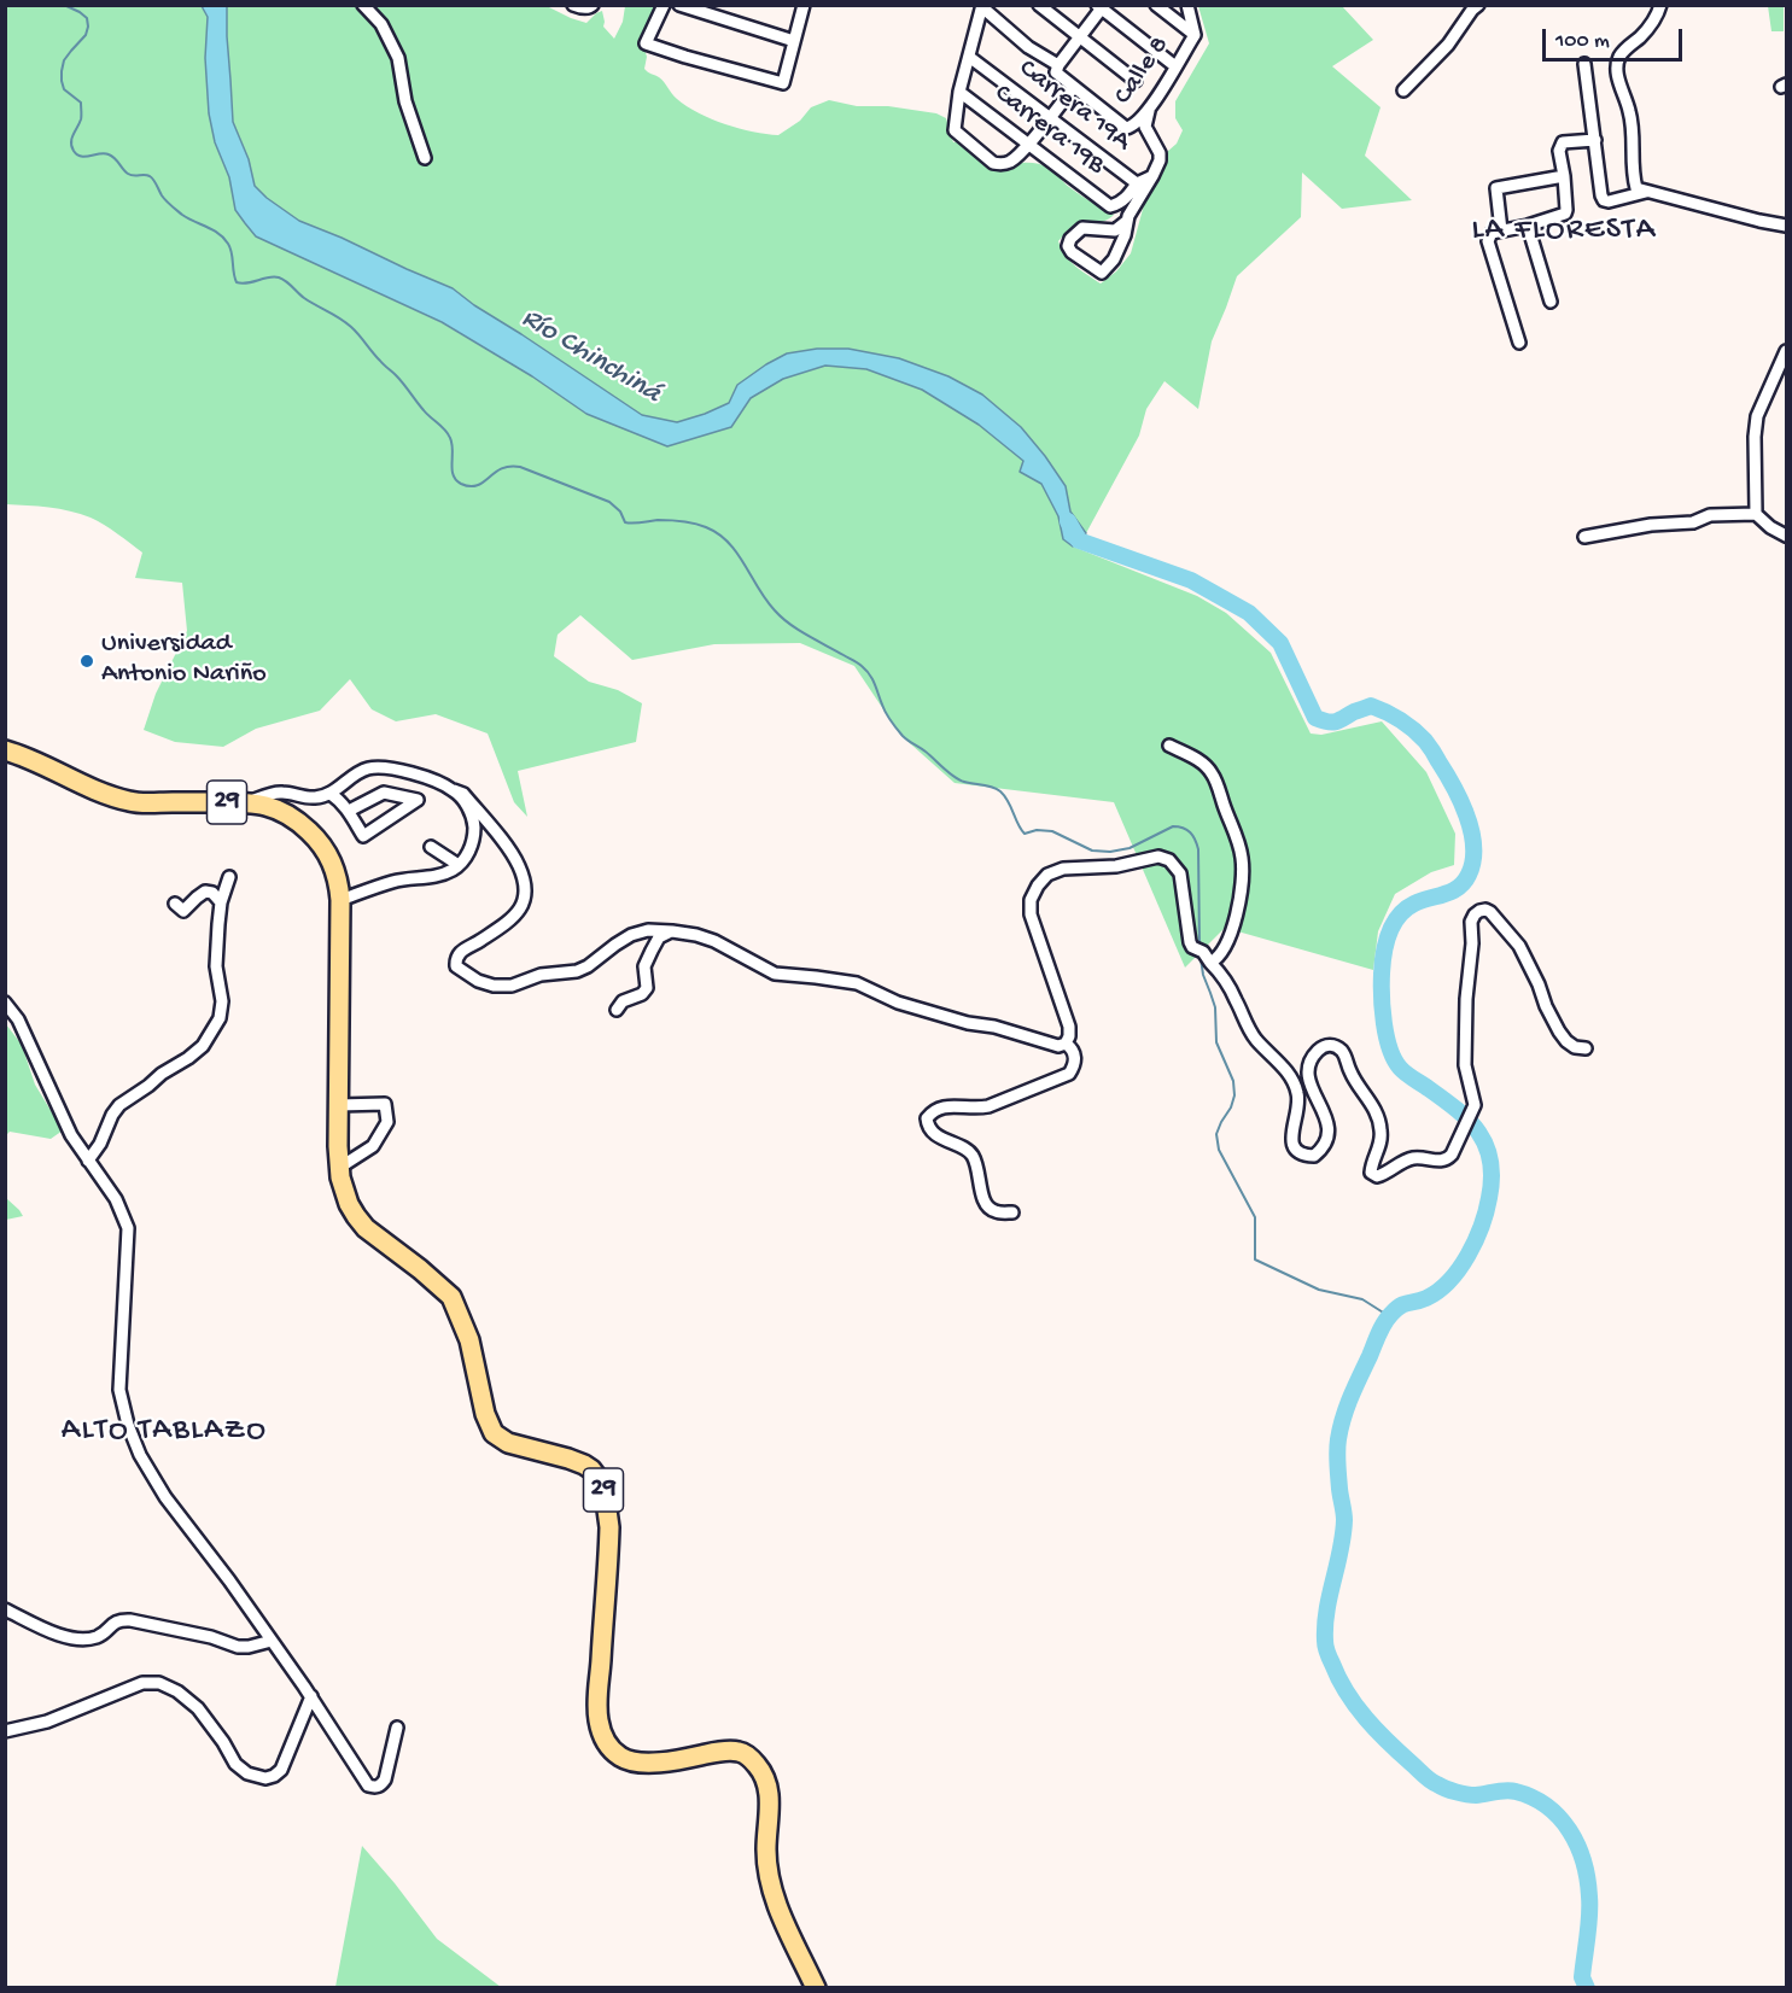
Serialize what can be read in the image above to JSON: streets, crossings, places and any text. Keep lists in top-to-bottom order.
{
  "streets": {
    "main road": ["29"],
    "street": ["Calle 8", "Carrera 19A", "Carrera 19B"]
  },
  "crossings": [
    ["Carrera 19A", "Carrera 19B"]
  ],
  "districts": ["LA FLORESTA", "ALTO TABLAZO"],
  "water": ["Río Chinchiná"],
  "places": ["Universidad Antonio Nariño"],
  "scale_bar": "100 m"
}
